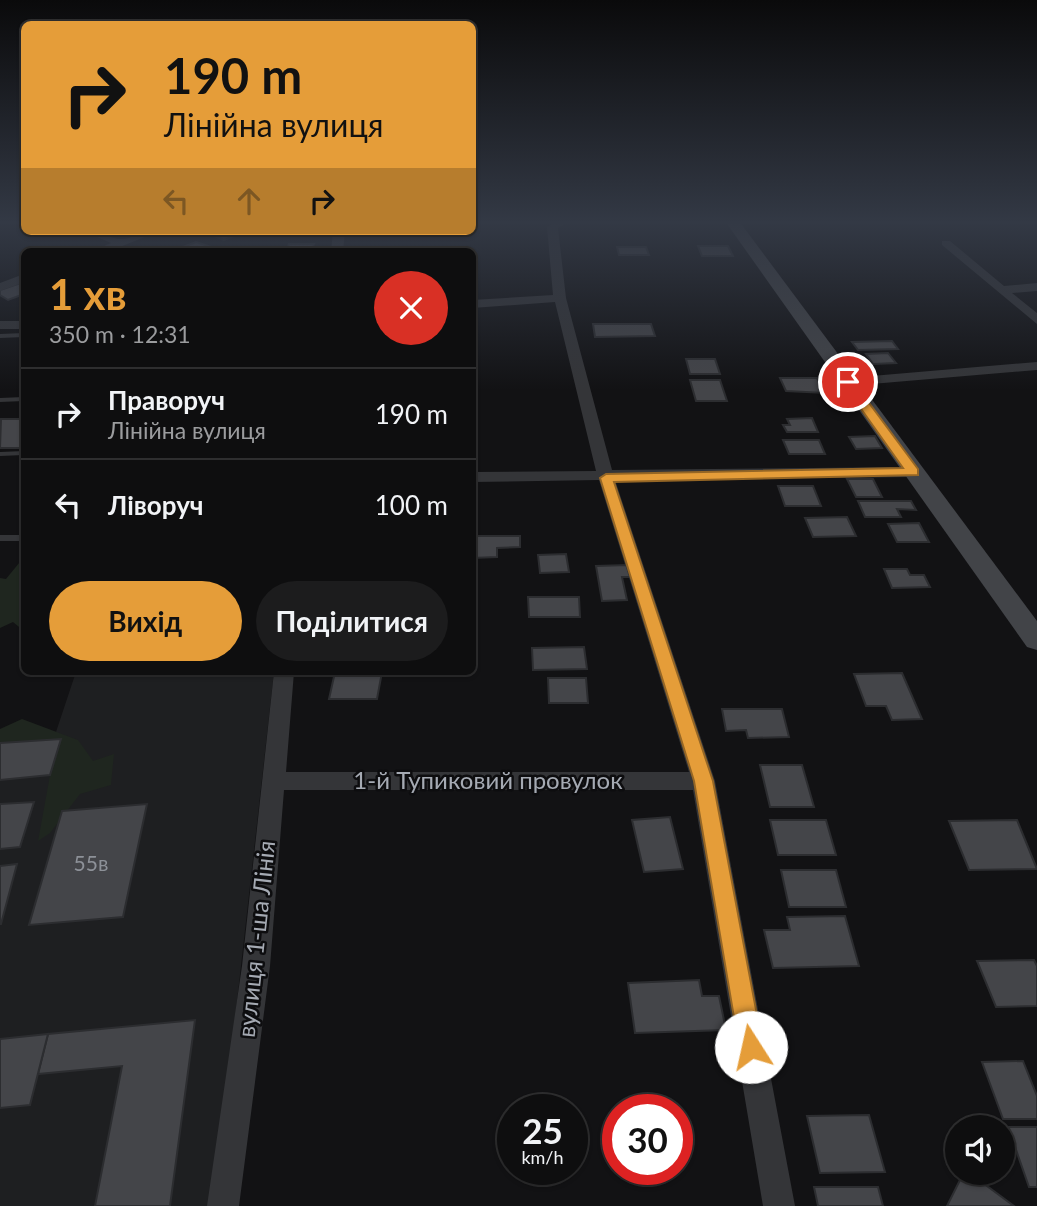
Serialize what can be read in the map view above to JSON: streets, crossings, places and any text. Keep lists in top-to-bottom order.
{
  "streets": {
    "street": ["1-й Тупиковий провулок", "вулиця 1-ша Лінія"]
  },
  "crossings": [
    ["1-й Тупиковий провулок", "вулиця 1-ша Лінія"]
  ],
  "house_numbers": ["55в"],
  "page": {
    "turn": ["190 m", "Лінійна вулиця"],
    "heading": ["1 хв", "350 m · 12:31"],
    "list": [
      {
        "name": "Праворуч",
        "note": "Лінійна вулиця",
        "value": "190 m"
      },
      {
        "name": "Ліворуч",
        "value": "100 m"
      }
    ],
    "buttons": ["Вихід", "Поділитися"],
    "speed": "25 km/h",
    "limit": "30"
  }
}
